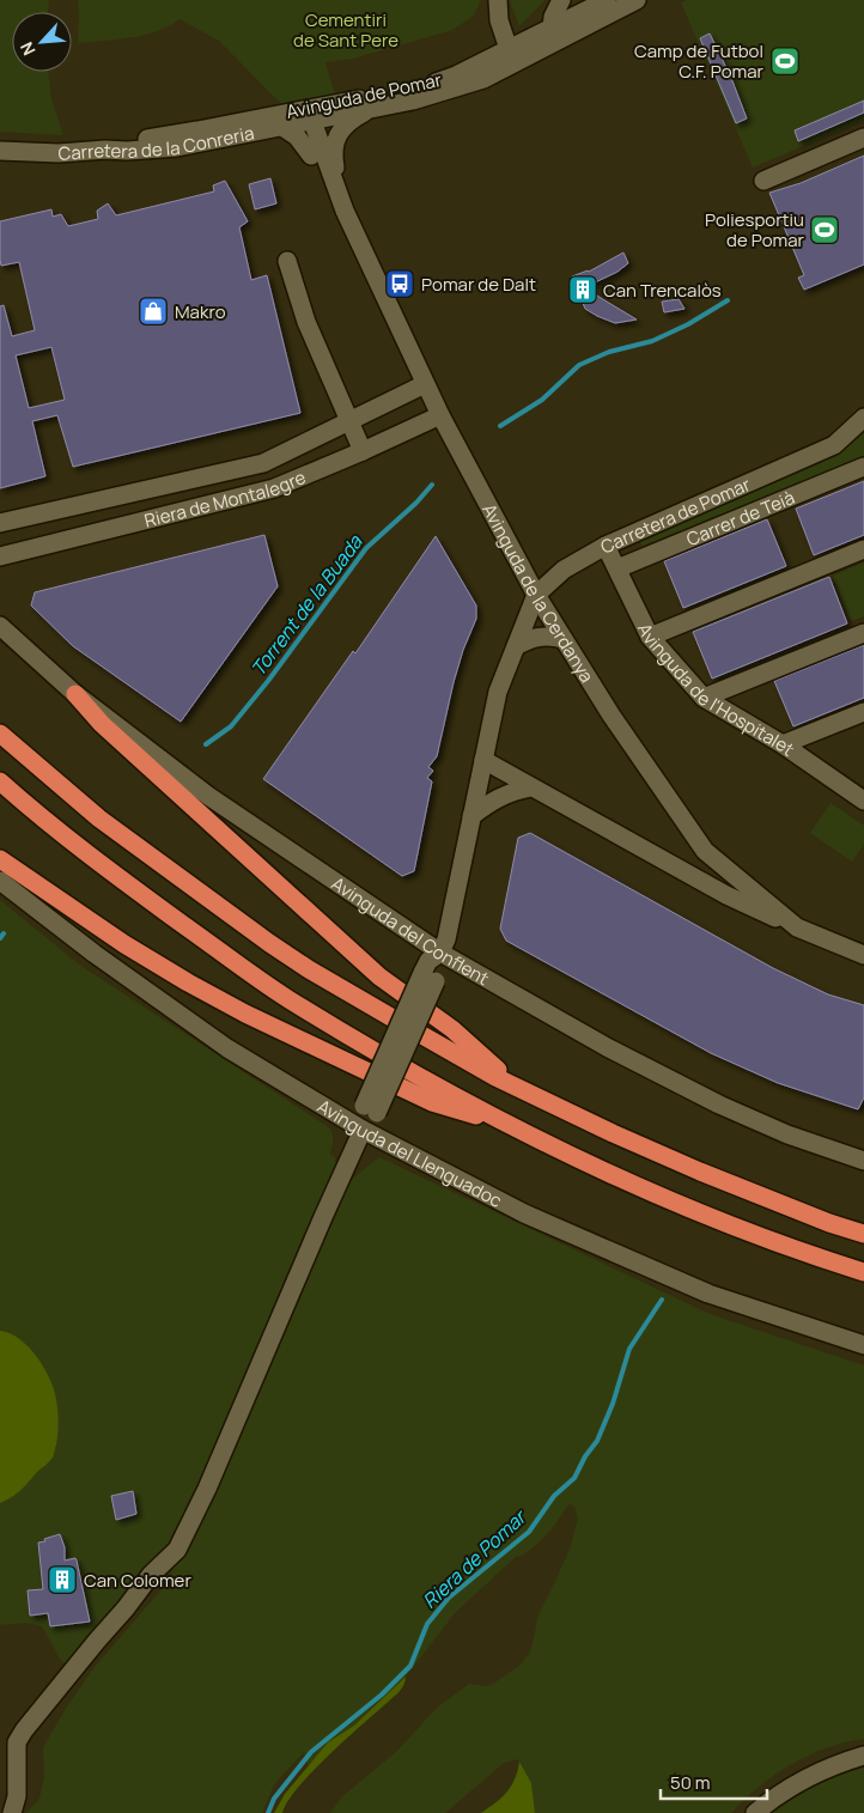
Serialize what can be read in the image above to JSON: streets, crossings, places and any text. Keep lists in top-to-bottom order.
{
  "streets": {
    "street": [
      "Avinguda de Pomar",
      "Carretera de la Conreria",
      "Riera de Montalegre",
      "Carretera de Pomar",
      "Carrer de Teià",
      "Avinguda de la Cerdanya",
      "Avinguda de l'Hospitalet",
      "Avinguda del Conflent",
      "Avinguda del Llenguadoc"
    ]
  },
  "crossings": [
    ["Avinguda de Pomar", "Carretera de la Conreria"],
    ["Avinguda de Pomar", "Avinguda de la Cerdanya"],
    ["Carretera de la Conreria", "Avinguda de la Cerdanya"],
    ["Riera de Montalegre", "Avinguda de la Cerdanya"],
    ["Carretera de Pomar", "Avinguda de la Cerdanya"],
    ["Carretera de Pomar", "Avinguda de l'Hospitalet"],
    ["Carretera de Pomar", "Avinguda del Conflent"],
    ["Carretera de Pomar", "Avinguda del Llenguadoc"],
    ["Carrer de Teià", "Avinguda de l'Hospitalet"]
  ],
  "water": ["Torrent de la Buada", "Riera de Pomar"],
  "parks": ["Cementiri de Sant Pere"],
  "places": {
    "sports": ["Camp de Futbol C.F. Pomar", "Poliesportiu de Pomar"],
    "bus stop": ["Pomar de Dalt"],
    "building": ["Can Trencalòs", "Can Colomer"],
    "shop": ["Makro"]
  },
  "scale_bar": "50 m",
  "north": "bottom left"
}
